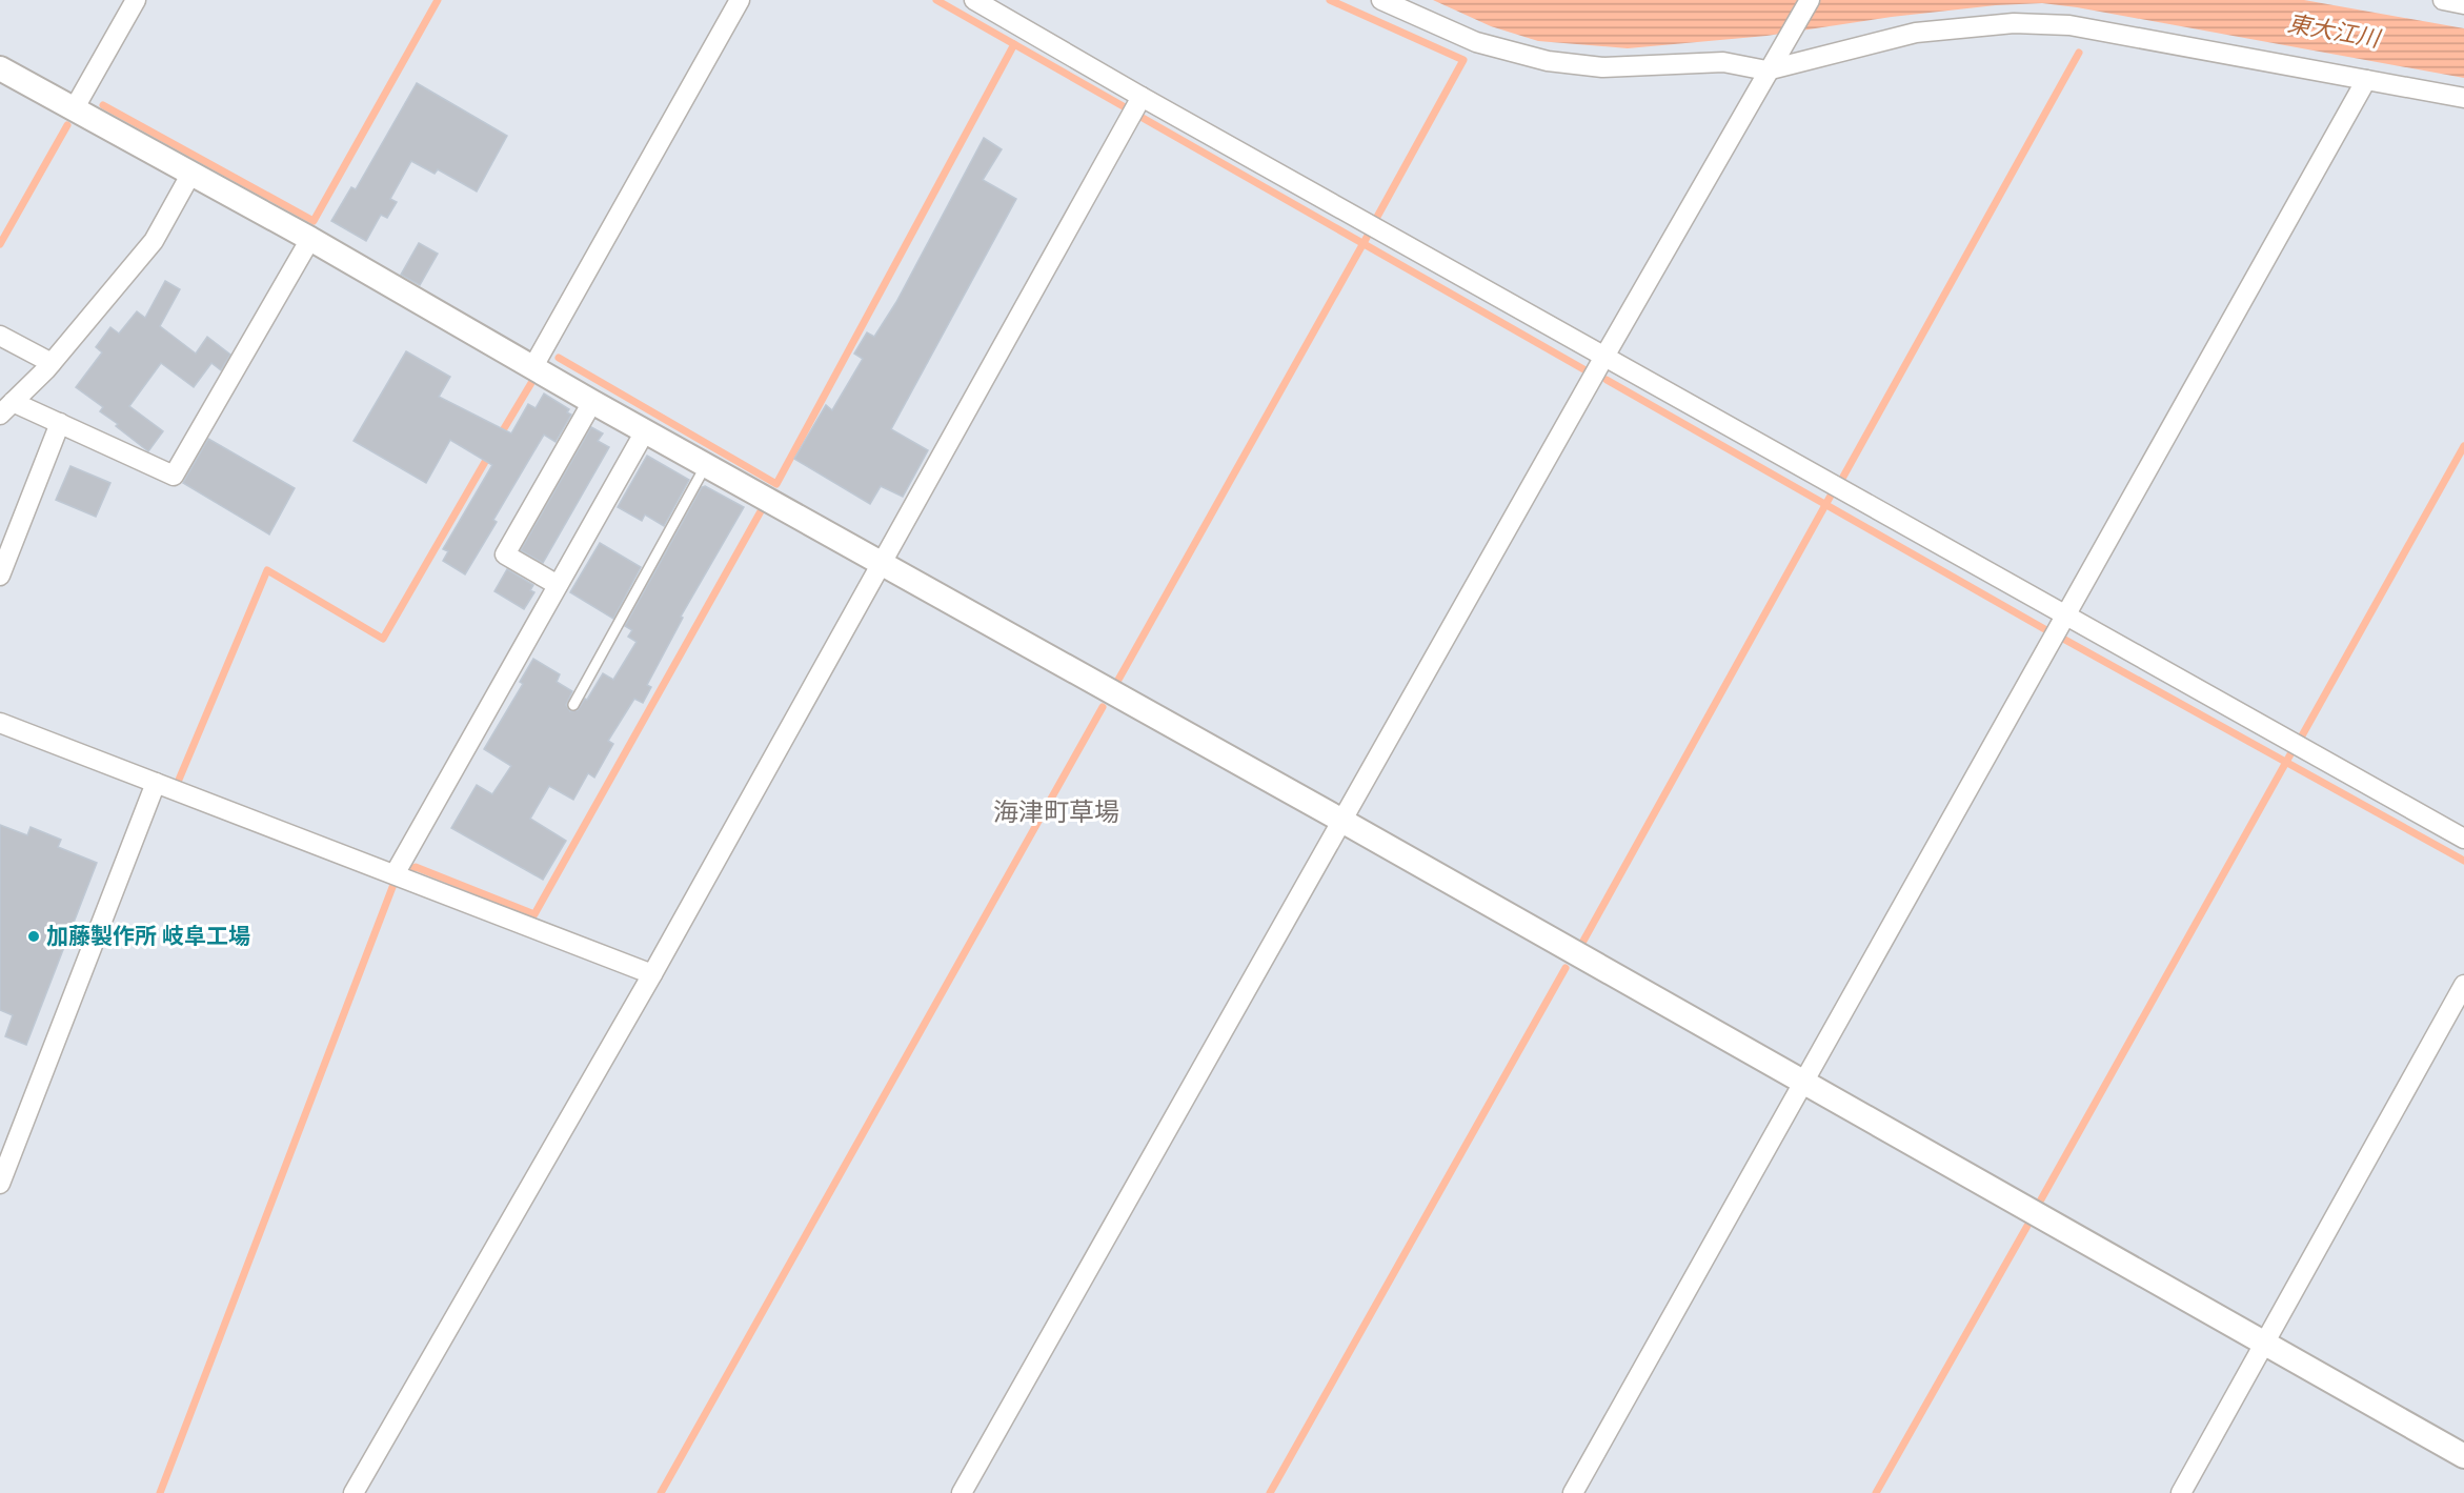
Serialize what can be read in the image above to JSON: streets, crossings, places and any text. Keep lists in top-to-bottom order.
{
  "districts": ["海津町草場"],
  "water": ["東大江川"],
  "places": ["加藤製作所 岐阜工場"]
}
